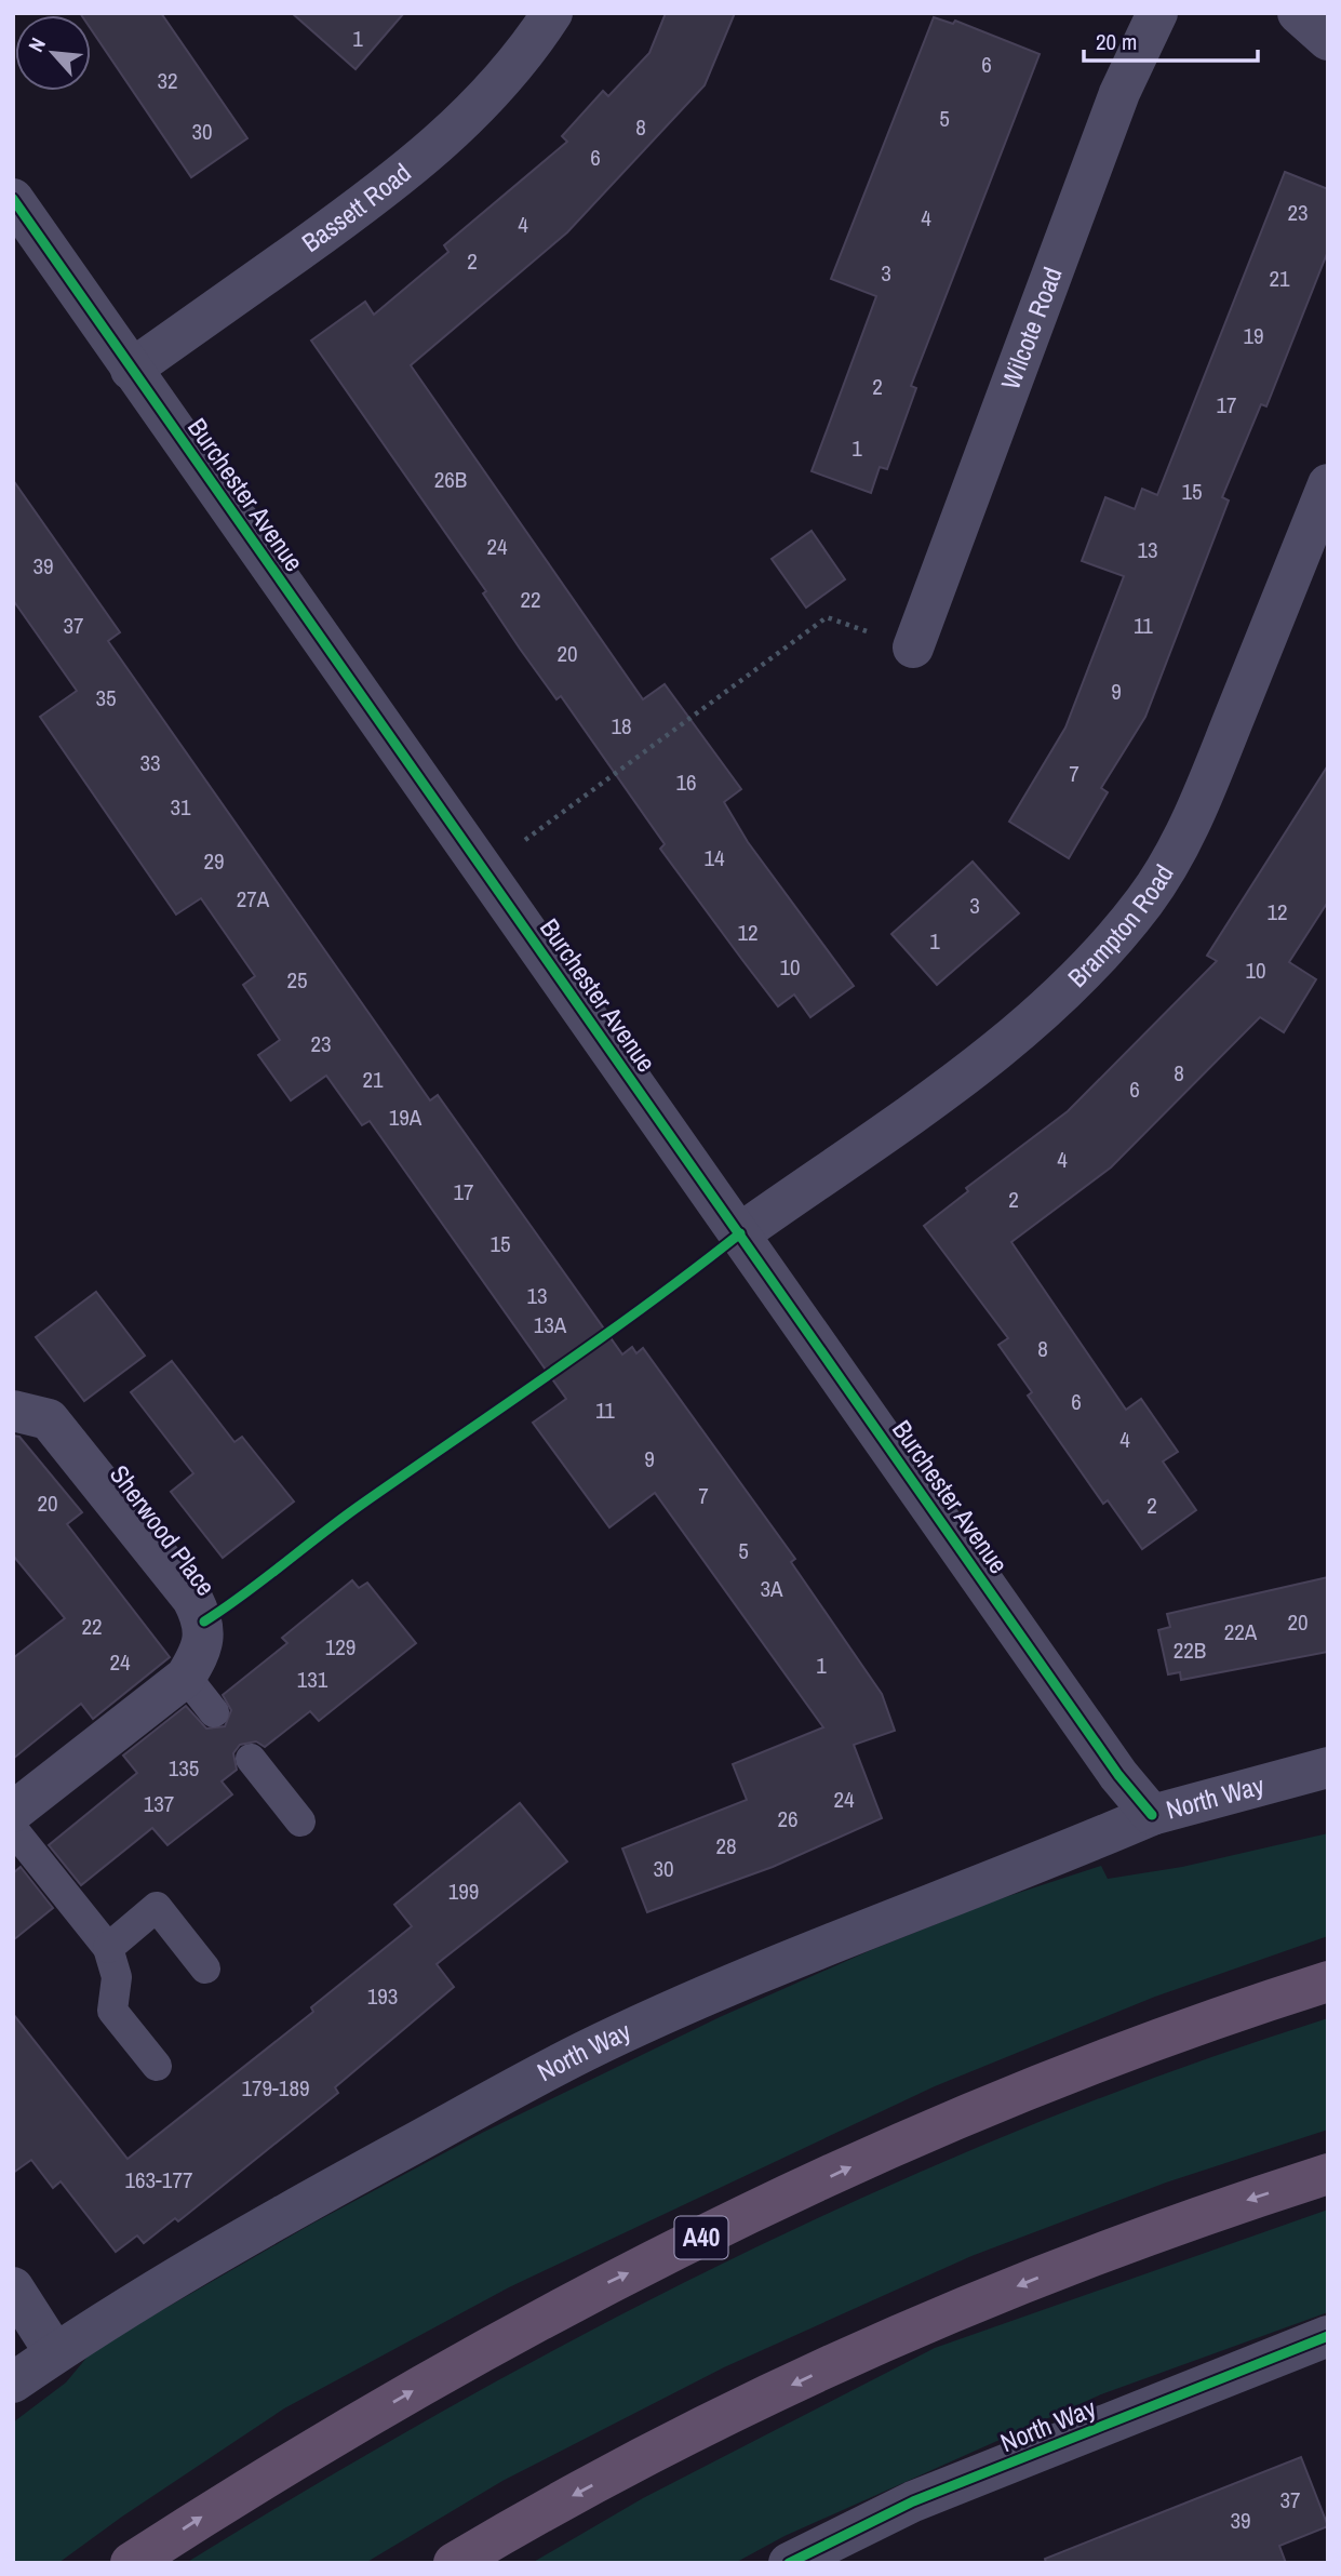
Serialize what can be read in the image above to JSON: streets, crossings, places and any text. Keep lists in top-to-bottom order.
{
  "streets": {
    "highway": ["A40"],
    "street": [
      "Bassett Road",
      "Wilcote Road",
      "Burchester Avenue",
      "Brampton Road",
      "Sherwood Place",
      "North Way"
    ]
  },
  "crossings": [
    ["Bassett Road", "Burchester Avenue"],
    ["Burchester Avenue", "Brampton Road"],
    ["Burchester Avenue", "North Way"]
  ],
  "house_numbers": [
    "1",
    "6",
    "32",
    "5",
    "8",
    "30",
    "6",
    "23",
    "4",
    "4",
    "2",
    "3",
    "21",
    "19",
    "2",
    "17",
    "1",
    "26B",
    "15",
    "24",
    "13",
    "39",
    "22",
    "37",
    "11",
    "20",
    "9",
    "35",
    "18",
    "33",
    "7",
    "16",
    "31",
    "14",
    "29",
    "27A",
    "3",
    "12",
    "12",
    "1",
    "10",
    "10",
    "25",
    "23",
    "8",
    "21",
    "6",
    "19A",
    "4",
    "17",
    "2",
    "15",
    "13",
    "13A",
    "8",
    "6",
    "11",
    "4",
    "9",
    "7",
    "20",
    "2",
    "5",
    "3A",
    "20",
    "22",
    "22A",
    "129",
    "22B",
    "24",
    "1",
    "131",
    "135",
    "24",
    "137",
    "26",
    "28",
    "30",
    "199",
    "193",
    "179-189",
    "163-177",
    "37",
    "39"
  ],
  "scale_bar": "20 m",
  "north": "top left"
}
